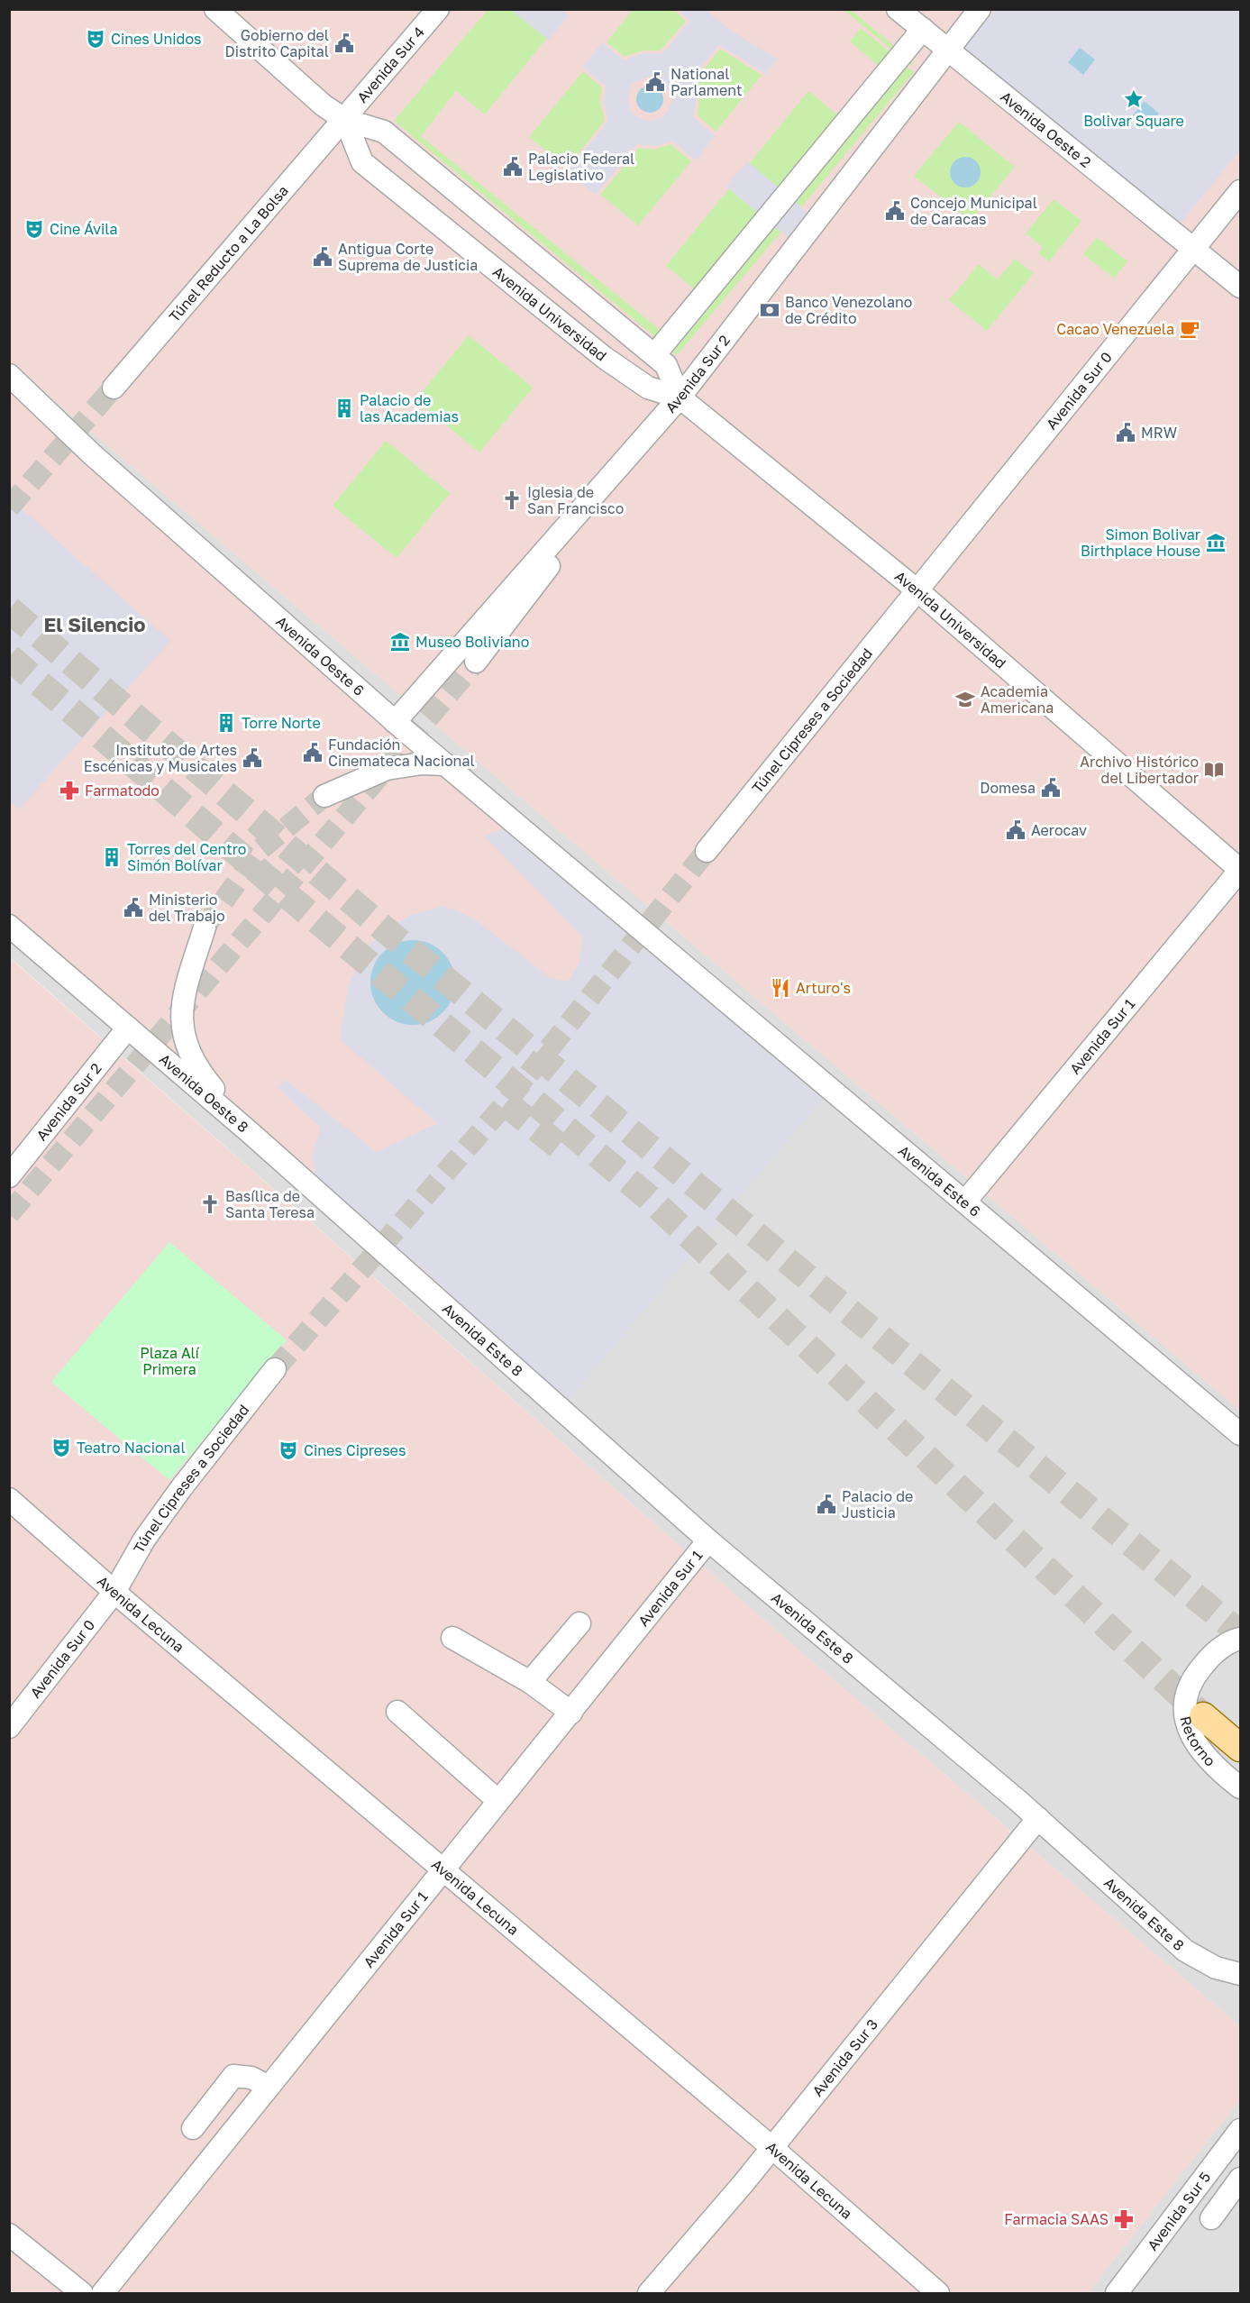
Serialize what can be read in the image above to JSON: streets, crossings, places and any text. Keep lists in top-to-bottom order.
{
  "streets": {
    "street": [
      "Avenida Sur 4",
      "Avenida Oeste 2",
      "Túnel Reducto a La Bolsa",
      "Avenida Universidad",
      "Avenida Sur 2",
      "Avenida Sur 0",
      "Avenida Oeste 6",
      "Túnel Cipreses a Sociedad",
      "Avenida Sur 1",
      "Avenida Oeste 8",
      "Avenida Este 6",
      "Avenida Este 8",
      "Avenida Lecuna",
      "Retorno",
      "Avenida Sur 3",
      "Avenida Sur 5"
    ]
  },
  "crossings": [
    ["Avenida Sur 4", "Túnel Reducto a La Bolsa"],
    ["Avenida Sur 4", "Avenida Universidad"],
    ["Avenida Oeste 2", "Avenida Sur 2"],
    ["Avenida Oeste 2", "Avenida Sur 0"],
    ["Túnel Reducto a La Bolsa", "Avenida Universidad"],
    ["Avenida Universidad", "Avenida Sur 2"],
    ["Avenida Universidad", "Avenida Sur 0"],
    ["Avenida Universidad", "Túnel Cipreses a Sociedad"],
    ["Avenida Universidad", "Avenida Sur 1"],
    ["Avenida Sur 2", "Avenida Oeste 6"],
    ["Avenida Sur 2", "Avenida Oeste 8"],
    ["Avenida Sur 0", "Túnel Cipreses a Sociedad"],
    ["Avenida Sur 0", "Avenida Lecuna"],
    ["Avenida Oeste 6", "Avenida Este 6"],
    ["Túnel Cipreses a Sociedad", "Avenida Lecuna"],
    ["Avenida Sur 1", "Avenida Este 6"],
    ["Avenida Sur 1", "Avenida Este 8"],
    ["Avenida Sur 1", "Avenida Lecuna"],
    ["Avenida Oeste 8", "Avenida Este 8"],
    ["Avenida Este 8", "Avenida Sur 3"],
    ["Avenida Lecuna", "Avenida Sur 3"]
  ],
  "districts": ["El Silencio"],
  "parks": ["Plaza Alí Primera"],
  "places": {
    "theatre": [
      "Cines Unidos",
      "Cine Ávila",
      "Teatro Nacional",
      "Cines Cipreses"
    ],
    "public building": [
      "Gobierno del Distrito Capital",
      "National Parlament",
      "Palacio Federal Legislativo",
      "Concejo Municipal de Caracas",
      "Antigua Corte Suprema de Justicia",
      "MRW",
      "Fundación Cinemateca Nacional",
      "Instituto de Artes Escénicas y Musicales",
      "Domesa",
      "Aerocav",
      "Ministerio del Trabajo",
      "Palacio de Justicia"
    ],
    "place": ["Bolivar Square"],
    "bank": ["Banco Venezolano de Crédito"],
    "cafe": ["Cacao Venezuela"],
    "building": ["Palacio de las Academias", "Torre Norte", "Torres del Centro Simón Bolívar"],
    "church": ["Iglesia de San Francisco", "Basílica de Santa Teresa"],
    "museum": ["Simon Bolivar Birthplace House", "Museo Boliviano"],
    "school or university": ["Academia Americana"],
    "library": ["Archivo Histórico del Libertador"],
    "pharmacy": ["Farmatodo", "Farmacia SAAS"],
    "restaurant": ["Arturo's"]
  }
}
